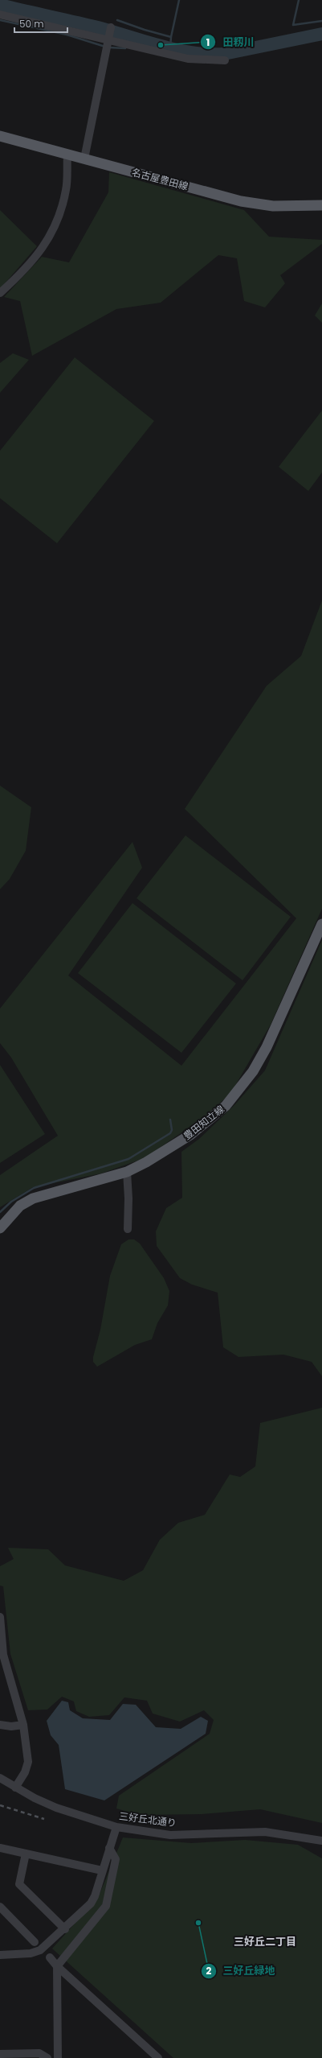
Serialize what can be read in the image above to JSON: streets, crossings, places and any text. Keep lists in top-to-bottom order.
{
  "streets": {
    "main road": ["名古屋豊田線", "豊田知立線"],
    "street": ["三好丘北通り"]
  },
  "districts": ["三好丘二丁目"],
  "places": ["田籾川", "三好丘緑地"],
  "scale_bar": "50 m"
}
